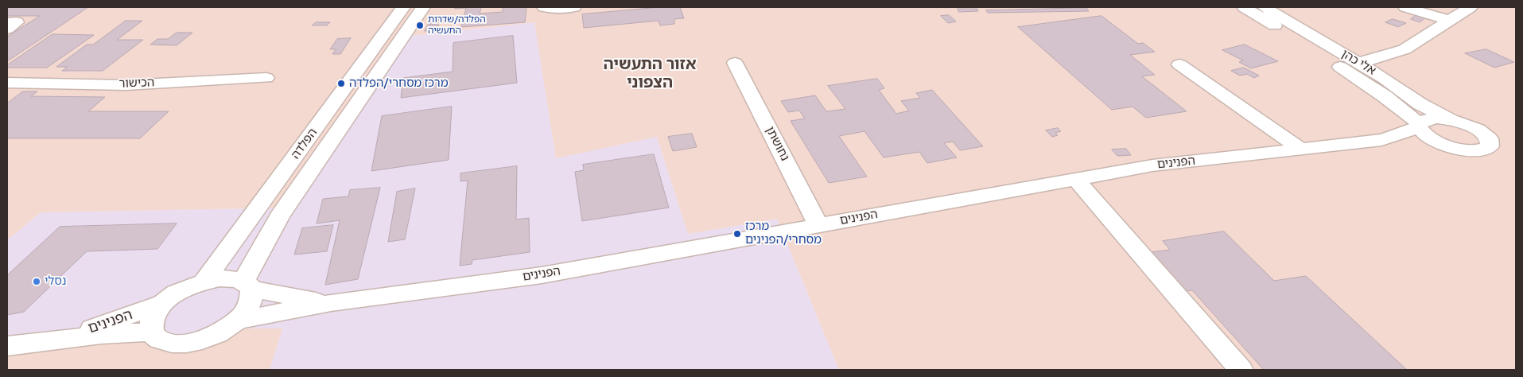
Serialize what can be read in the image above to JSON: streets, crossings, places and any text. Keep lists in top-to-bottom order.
{
  "streets": {
    "street": [
      "אלי כהן",
      "הכישור",
      "הפלדה",
      "נחושתן",
      "הפנינים"
    ]
  },
  "crossings": [
    ["אלי כהן", "הפנינים"],
    ["הפלדה", "הפנינים"],
    ["נחושתן", "הפנינים"]
  ],
  "districts": ["אזור התעשיה הצפוני"],
  "places": [
    "הפלדה/שדרות התעשיה",
    "מרכז מסחרי/הפלדה",
    "מרכז מסחרי/הפנינים",
    "נסלי"
  ]
}
